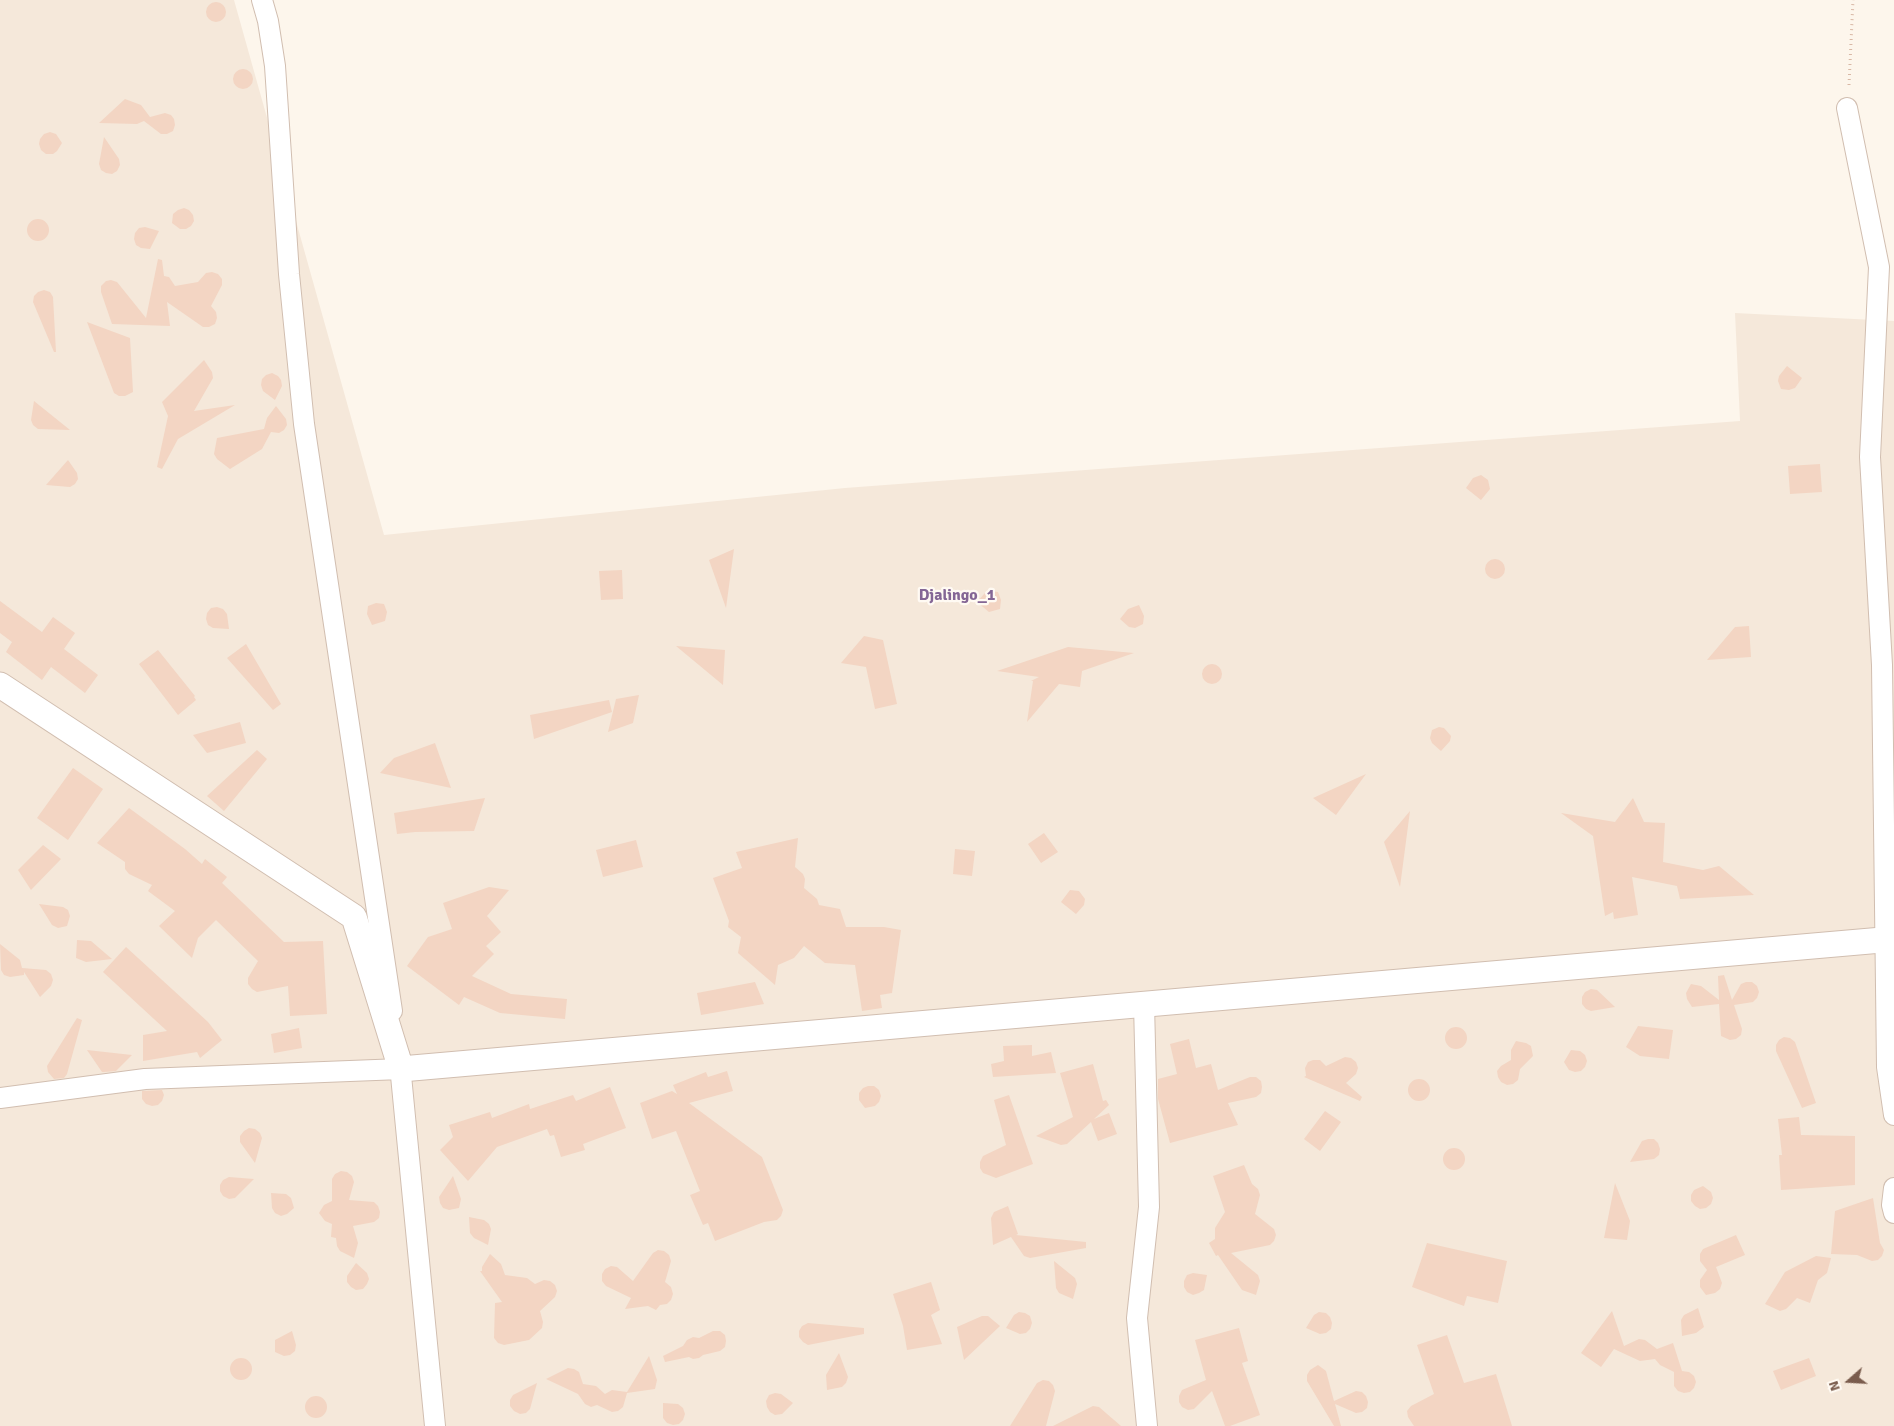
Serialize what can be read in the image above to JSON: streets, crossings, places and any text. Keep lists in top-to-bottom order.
{
  "districts": ["Djalingo_1"],
  "north": "left"
}
